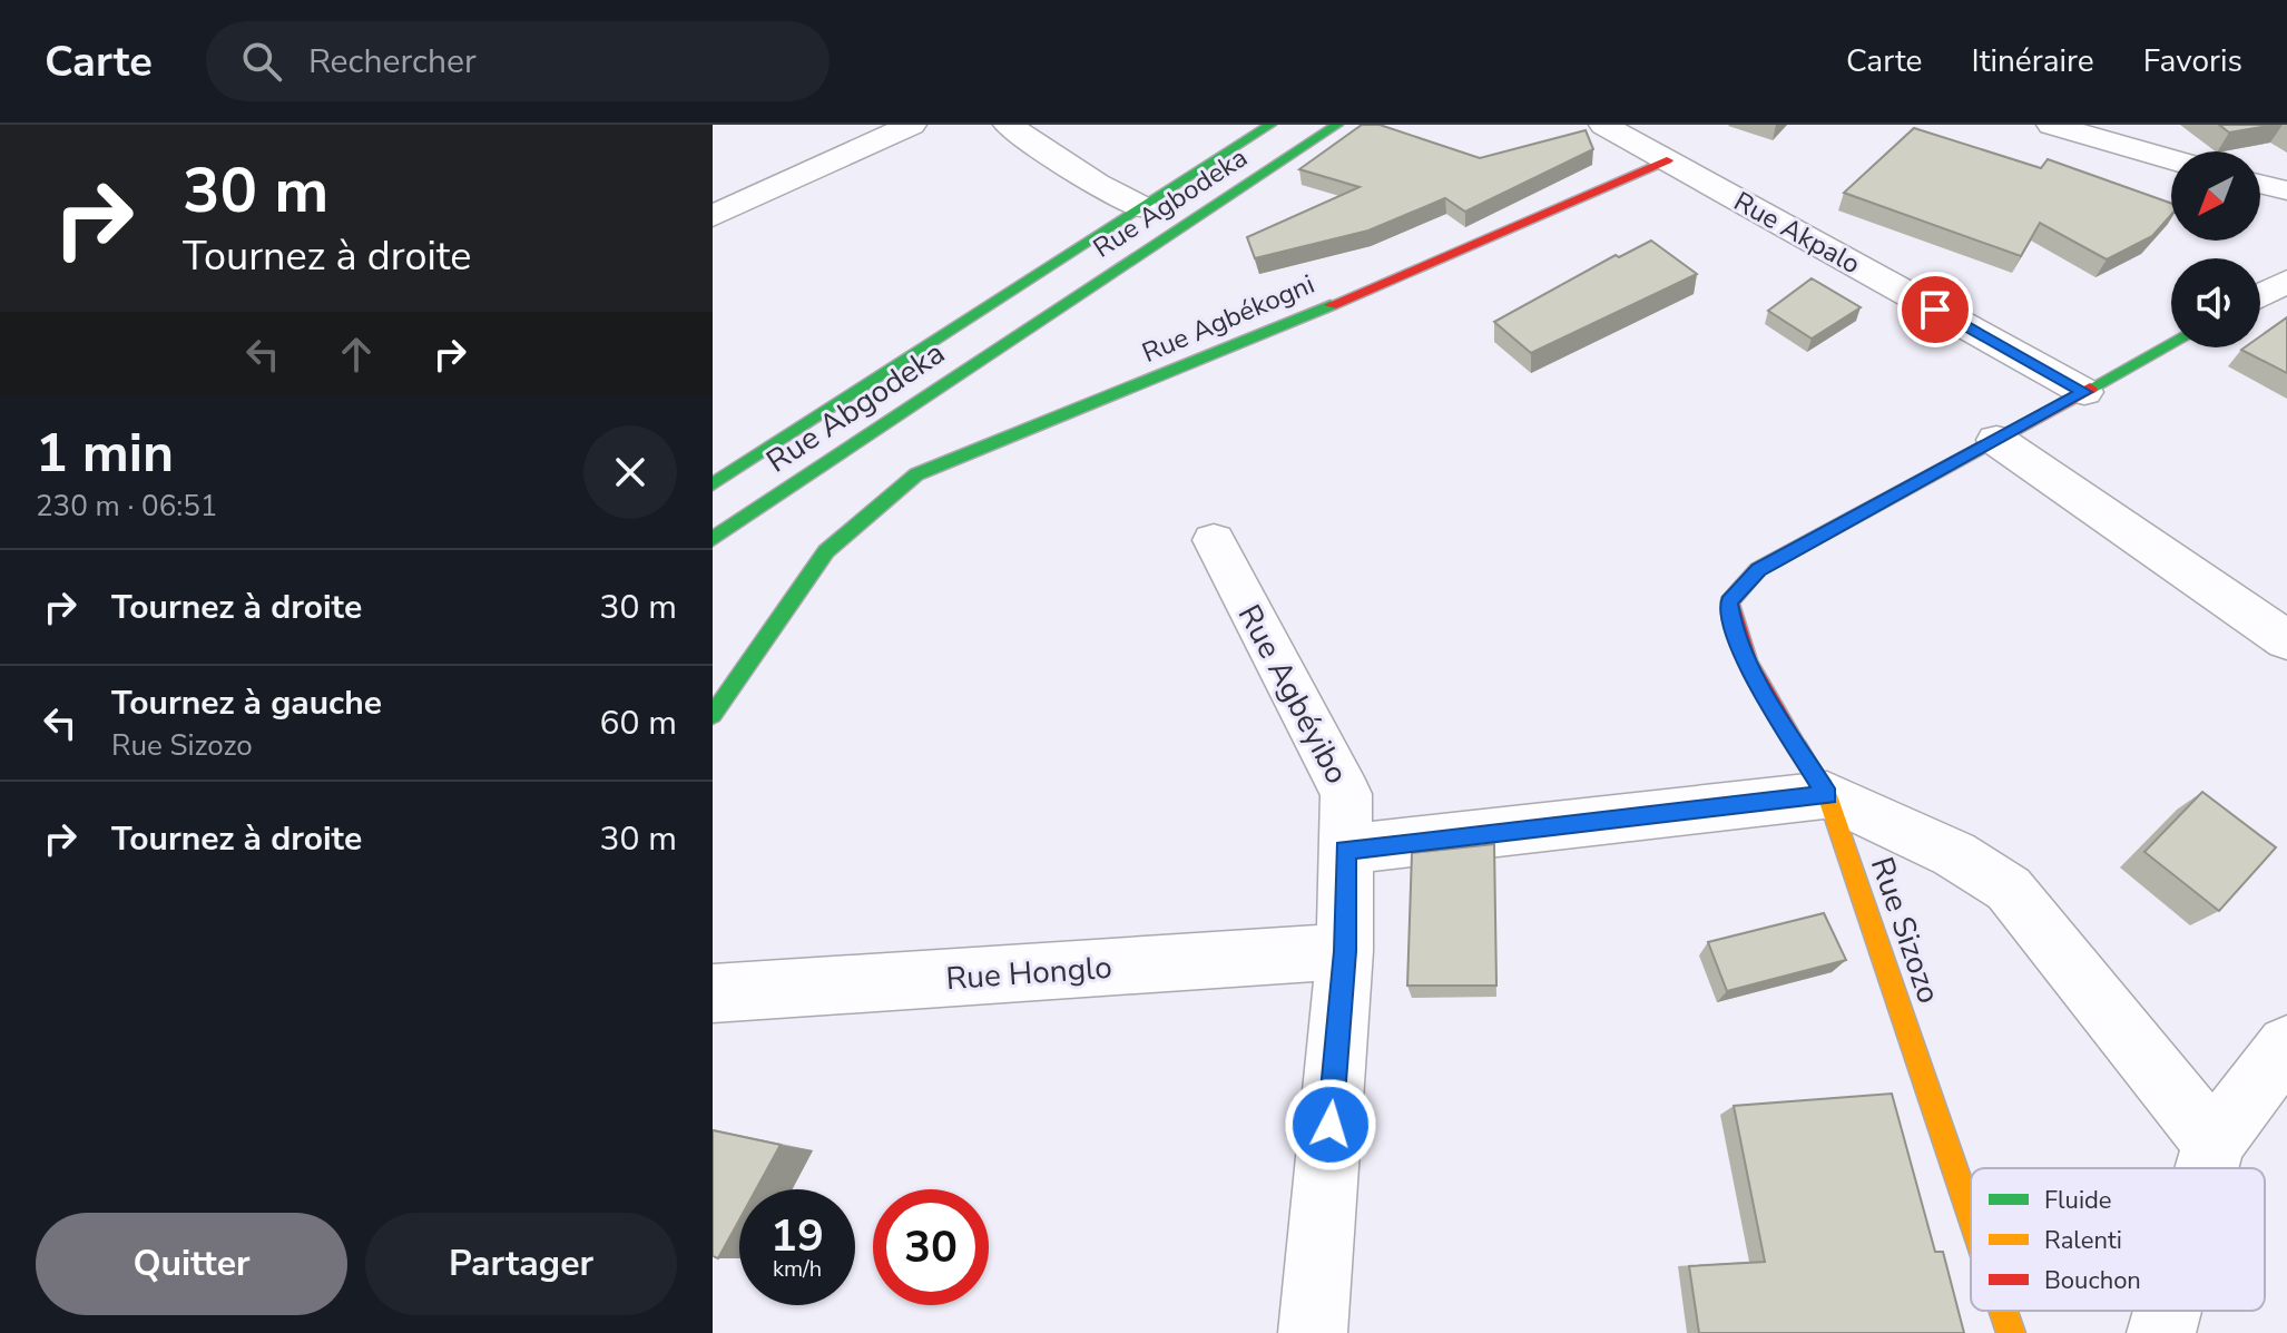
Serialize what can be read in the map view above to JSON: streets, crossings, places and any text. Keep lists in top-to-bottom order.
{
  "streets": {
    "street": [
      "Rue Agbodeka",
      "Rue Akpalo",
      "Rue Agbékogni",
      "Rue Abgodeka",
      "Rue Agbéyibo",
      "Rue Sizozo",
      "Rue Honglo"
    ]
  },
  "crossings": [
    ["Rue Agbodeka", "Rue Abgodeka"],
    ["Rue Akpalo", "Rue Agbékogni"],
    ["Rue Agbéyibo", "Rue Honglo"]
  ],
  "legend": ["Fluide", "Ralenti", "Bouchon"],
  "north": "bottom left",
  "page": {
    "header": "Carte",
    "search": "Rechercher",
    "nav": ["Carte", "Itinéraire", "Favoris"],
    "turn": ["30 m", "Tournez à droite"],
    "heading": ["1 min", "230 m · 06:51"],
    "list": [
      {
        "name": "Tournez à droite",
        "value": "30 m"
      },
      {
        "name": "Tournez à gauche",
        "note": "Rue Sizozo",
        "value": "60 m"
      },
      {
        "name": "Tournez à droite",
        "value": "30 m"
      }
    ],
    "speed": "19 km/h",
    "limit": "30",
    "buttons": ["Quitter", "Partager"]
  }
}
